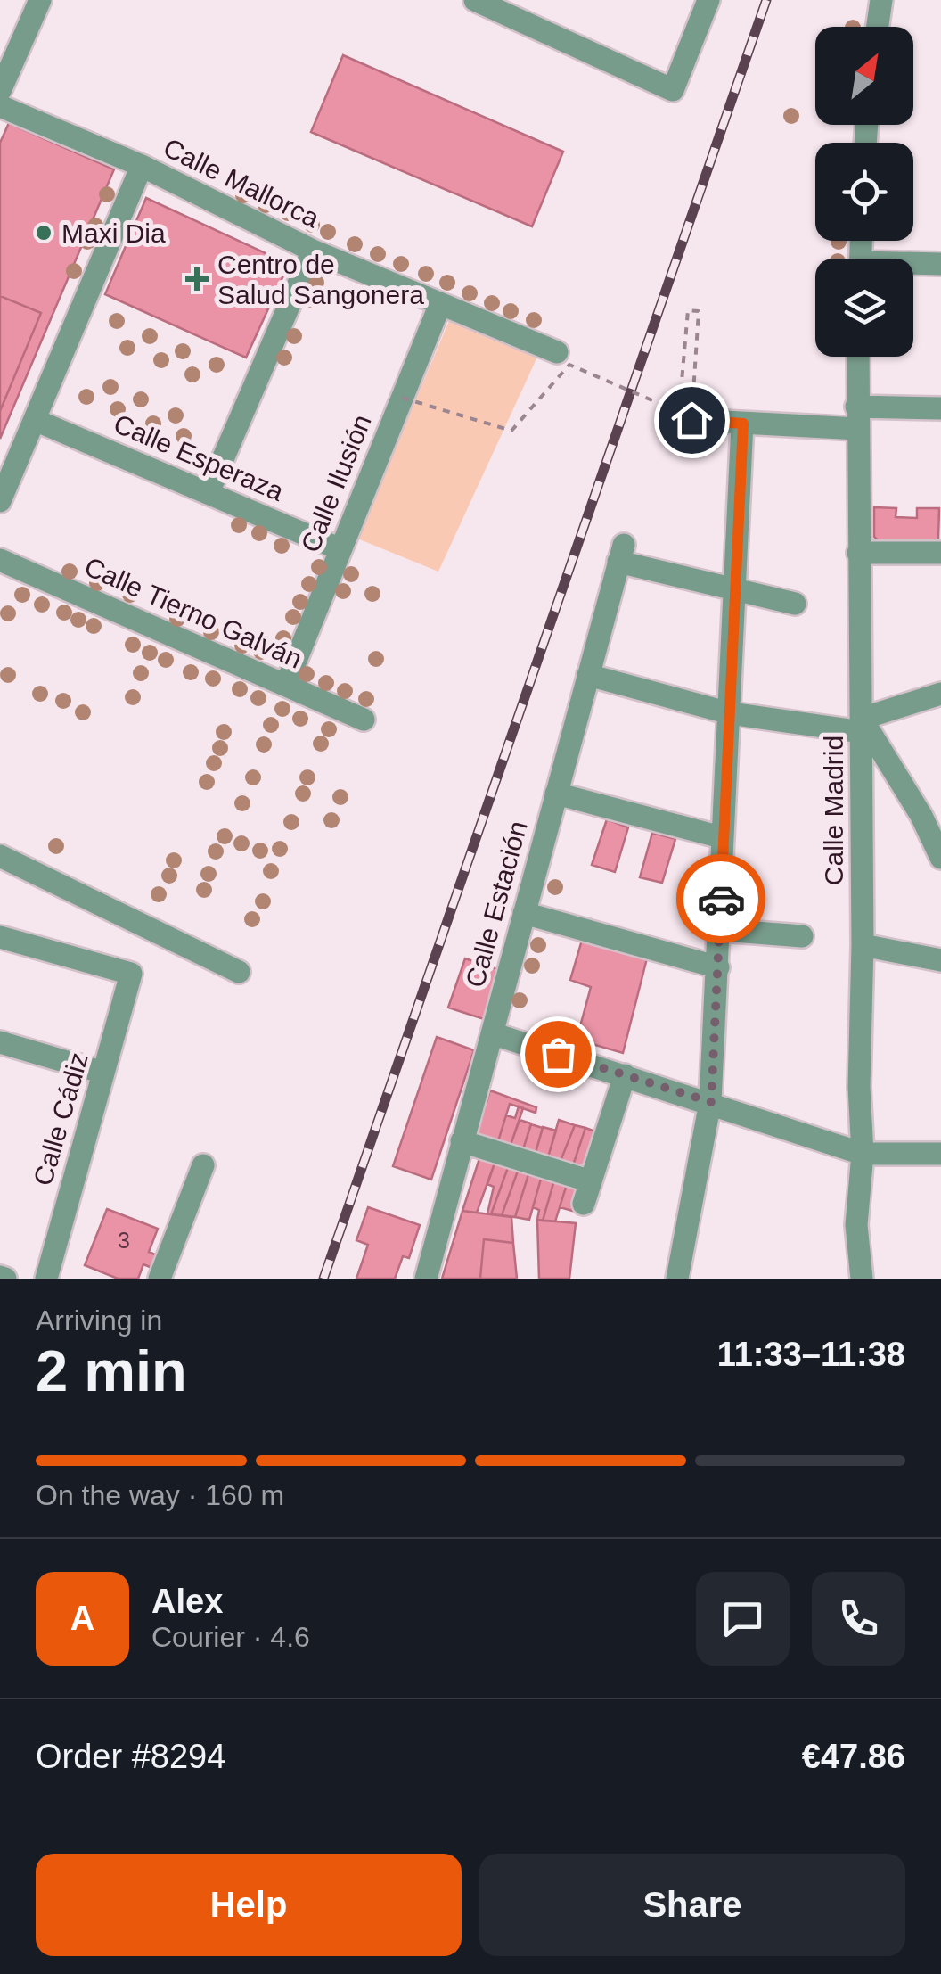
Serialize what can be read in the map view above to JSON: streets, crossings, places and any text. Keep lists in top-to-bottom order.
{
  "streets": {
    "street": [
      "Calle Mallorca",
      "Calle Esperaza",
      "Calle Ilusión",
      "Calle Tierno Galván",
      "Calle Madrid",
      "Calle Estación",
      "Calle Cádiz"
    ]
  },
  "crossings": [
    ["Calle Mallorca", "Calle Ilusión"],
    ["Calle Esperaza", "Calle Ilusión"],
    ["Calle Ilusión", "Calle Tierno Galván"]
  ],
  "places": {
    "other": ["Maxi Dia"],
    "health": ["Centro de Salud Sangonera"]
  },
  "house_numbers": ["3"],
  "north": "top right",
  "page": {
    "heading": ["2 min", "Arriving in", "11:33–11:38"],
    "panel": [
      "Alex",
      "Courier · 4.6",
      "Order #8294",
      "€47.86"
    ],
    "bar": "On the way · 160 m",
    "round": "A",
    "buttons": ["Help", "Share"]
  }
}
